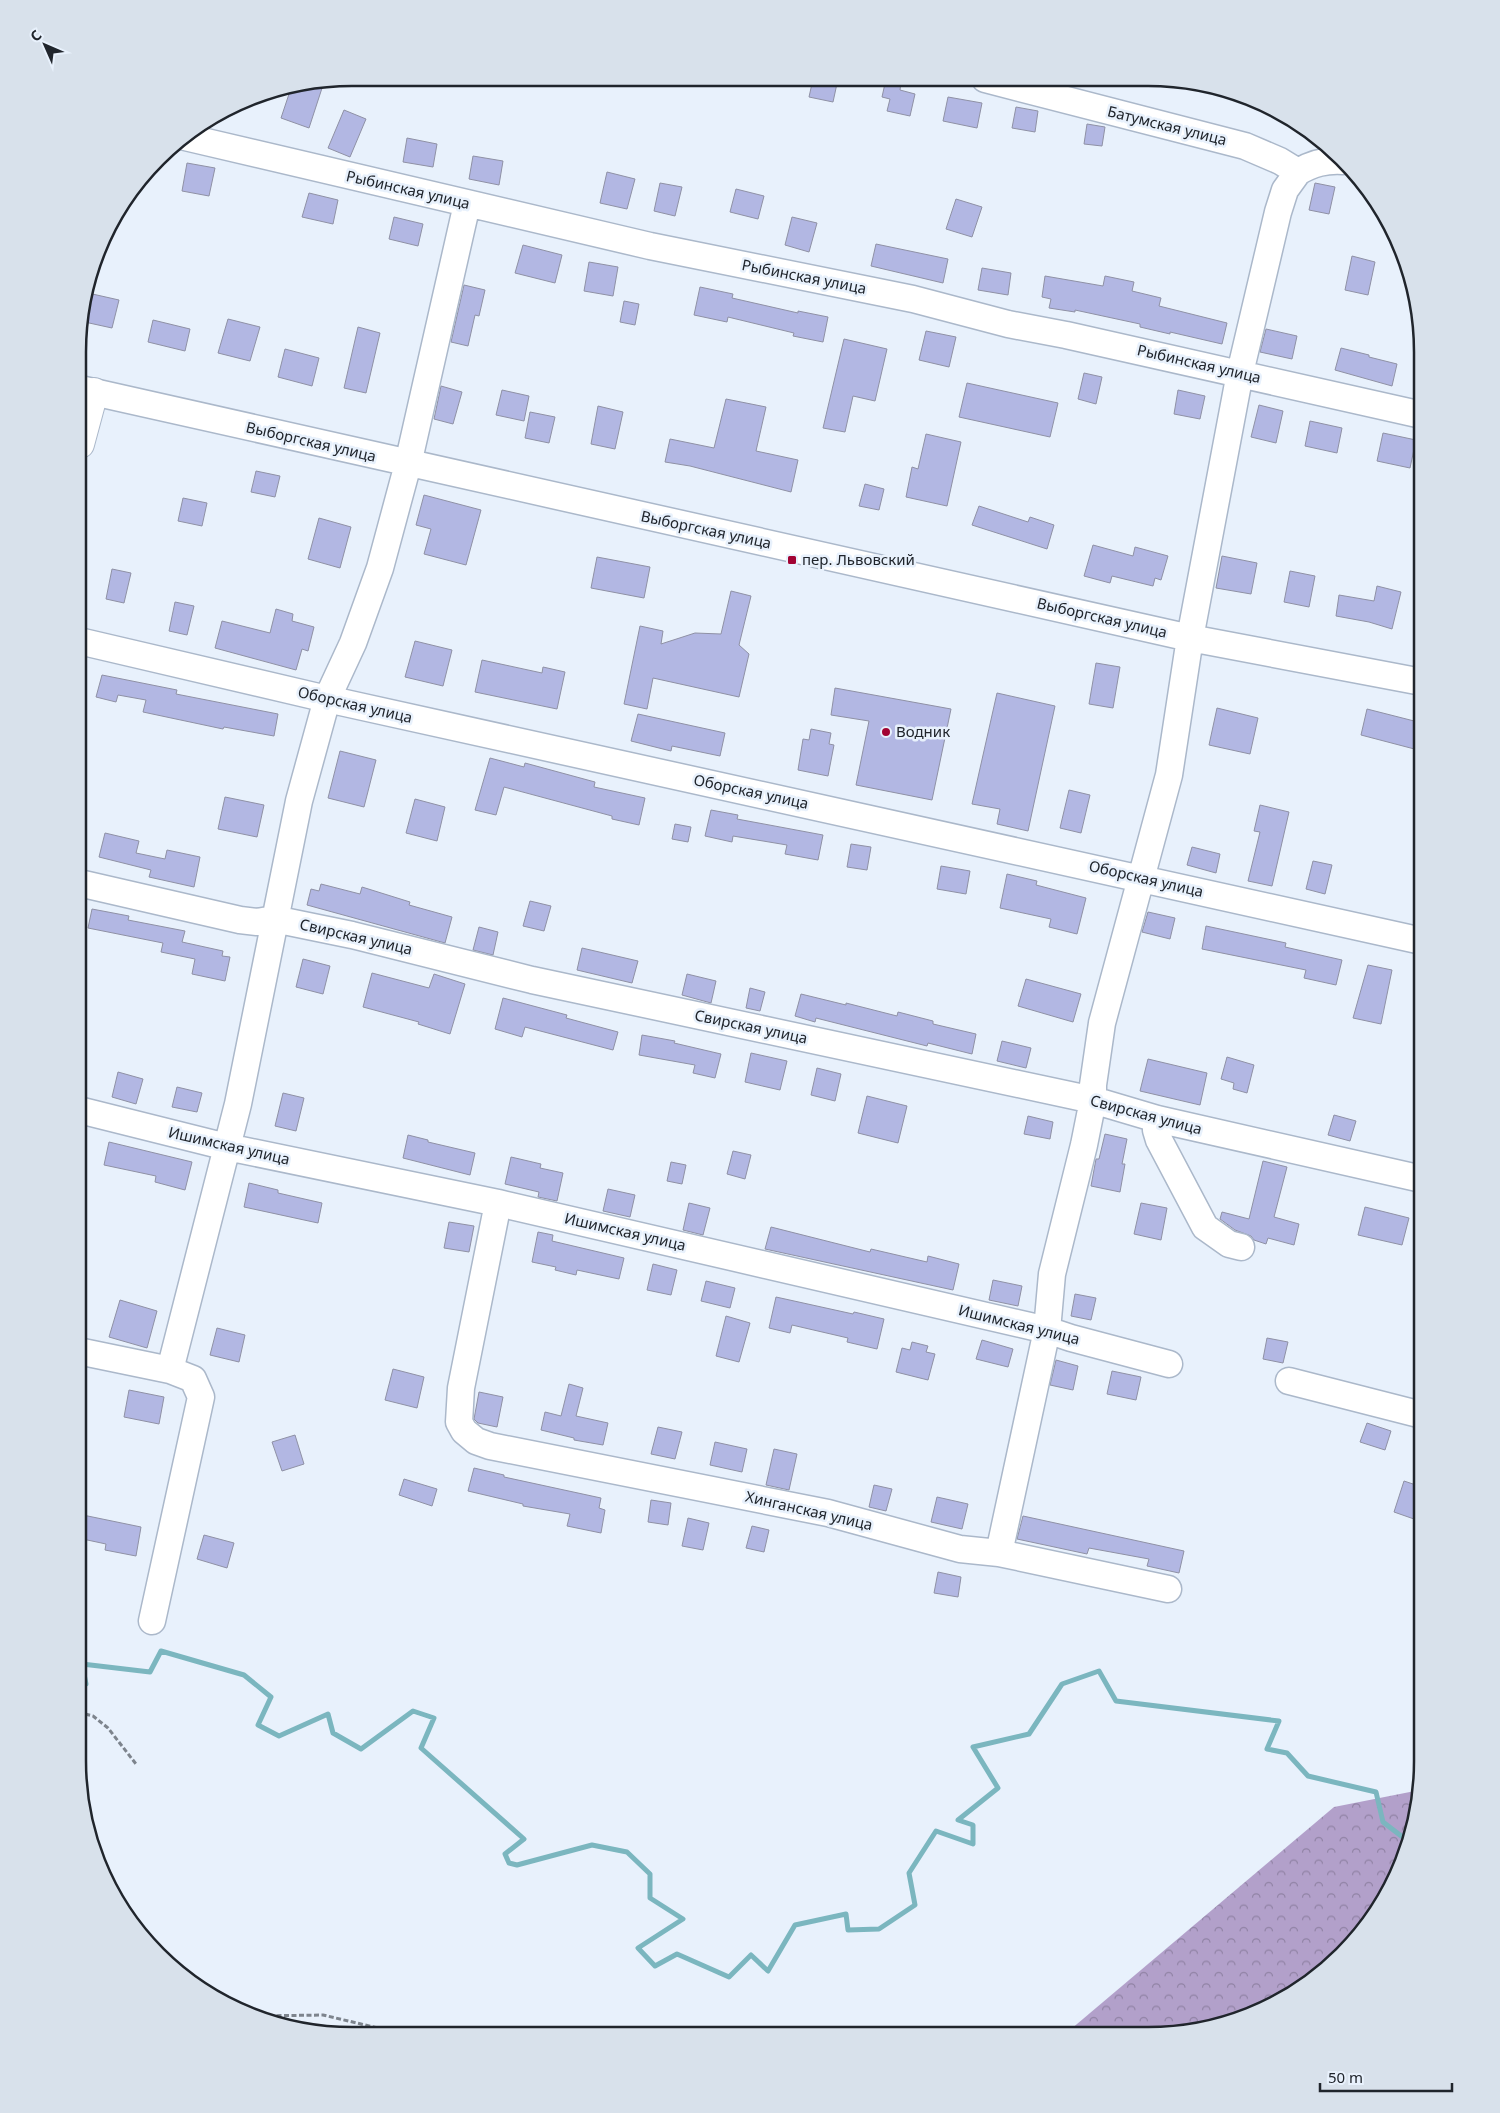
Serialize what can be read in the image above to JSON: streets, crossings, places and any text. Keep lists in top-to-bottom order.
{
  "streets": {
    "street": [
      "Батумская улица",
      "Рыбинская улица",
      "Выборгская улица",
      "Оборская улица",
      "Свирская улица",
      "Ишимская улица",
      "Хинганская улица"
    ]
  },
  "crossings": [
    ["Ишимская улица", "Хинганская улица"]
  ],
  "places": {
    "transit": ["пер. Львовский"],
    "other": ["Водник"]
  },
  "scale_bar": "50 m",
  "north": "top left"
}
